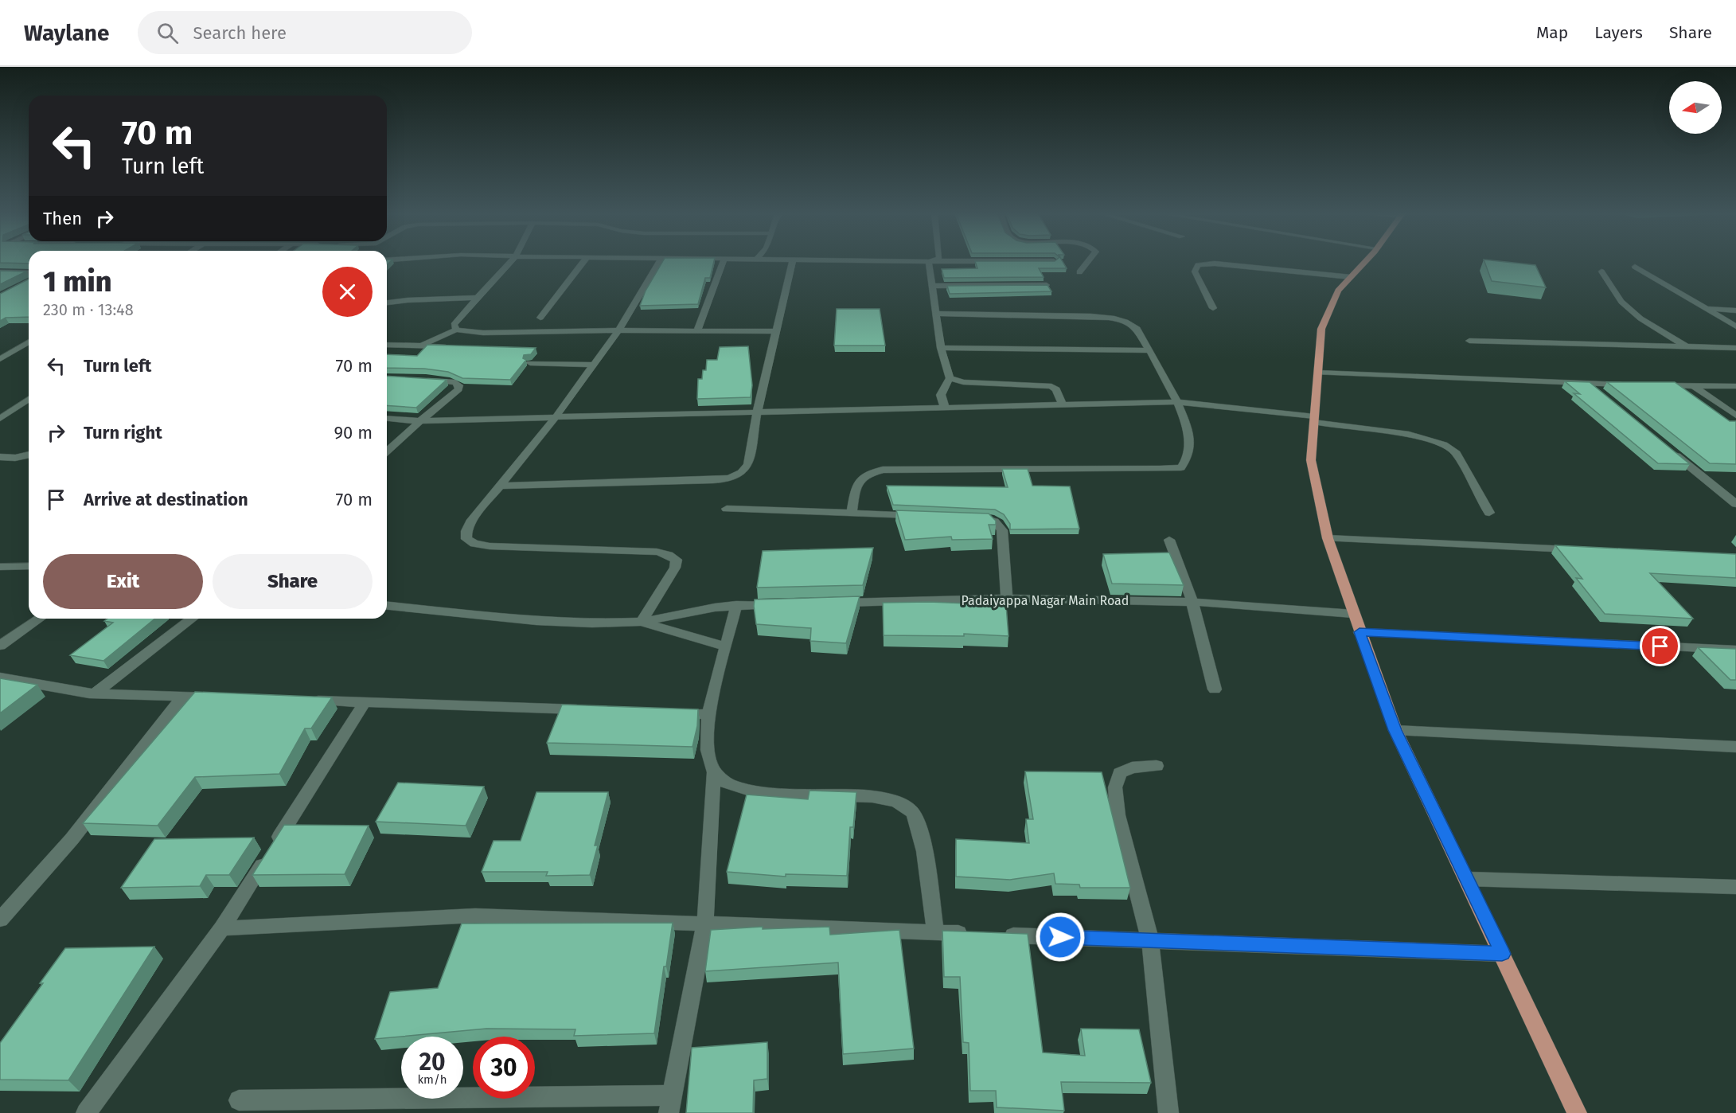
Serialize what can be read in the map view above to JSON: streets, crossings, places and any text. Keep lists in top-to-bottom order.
{
  "streets": {
    "street": ["Padaiyappa Nagar Main Road"]
  },
  "north": "left",
  "page": {
    "header": "Waylane",
    "search": "Search here",
    "nav": ["Map", "Layers", "Share"],
    "turn": ["70 m", "Turn left"],
    "then": "Then",
    "heading": ["1 min", "230 m · 13:48"],
    "list": [
      {
        "name": "Turn left",
        "value": "70 m"
      },
      {
        "name": "Turn right",
        "value": "90 m"
      },
      {
        "name": "Arrive at destination",
        "value": "70 m"
      }
    ],
    "buttons": ["Exit", "Share"],
    "speed": "20 km/h",
    "limit": "30"
  }
}
